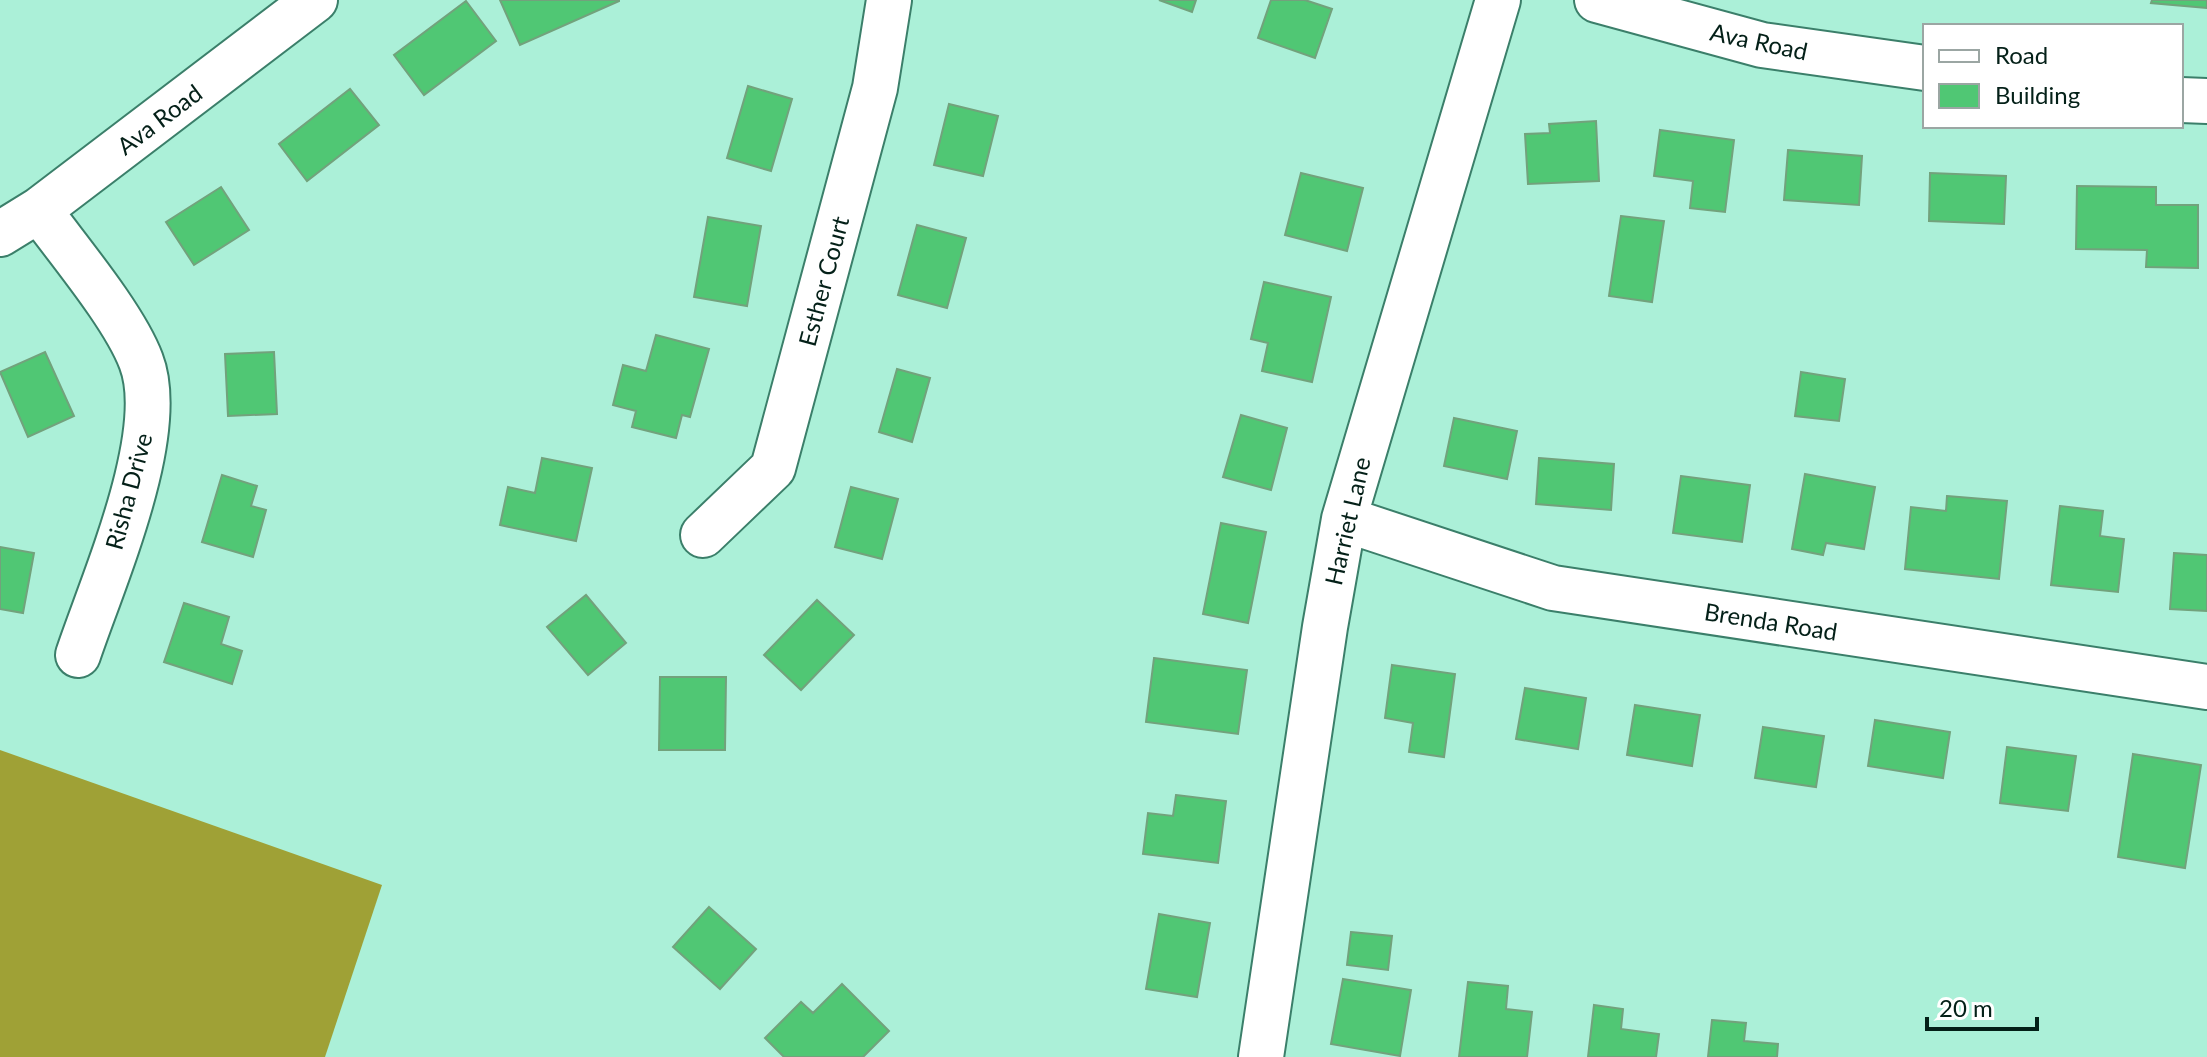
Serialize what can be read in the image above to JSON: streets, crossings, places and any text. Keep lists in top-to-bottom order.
{
  "streets": {
    "street": [
      "Ava Road",
      "Esther Court",
      "Risha Drive",
      "Harriet Lane",
      "Brenda Road"
    ]
  },
  "crossings": [
    ["Ava Road", "Risha Drive"],
    ["Harriet Lane", "Brenda Road"]
  ],
  "legend": ["Road", "Building"],
  "scale_bar": "20 m"
}
